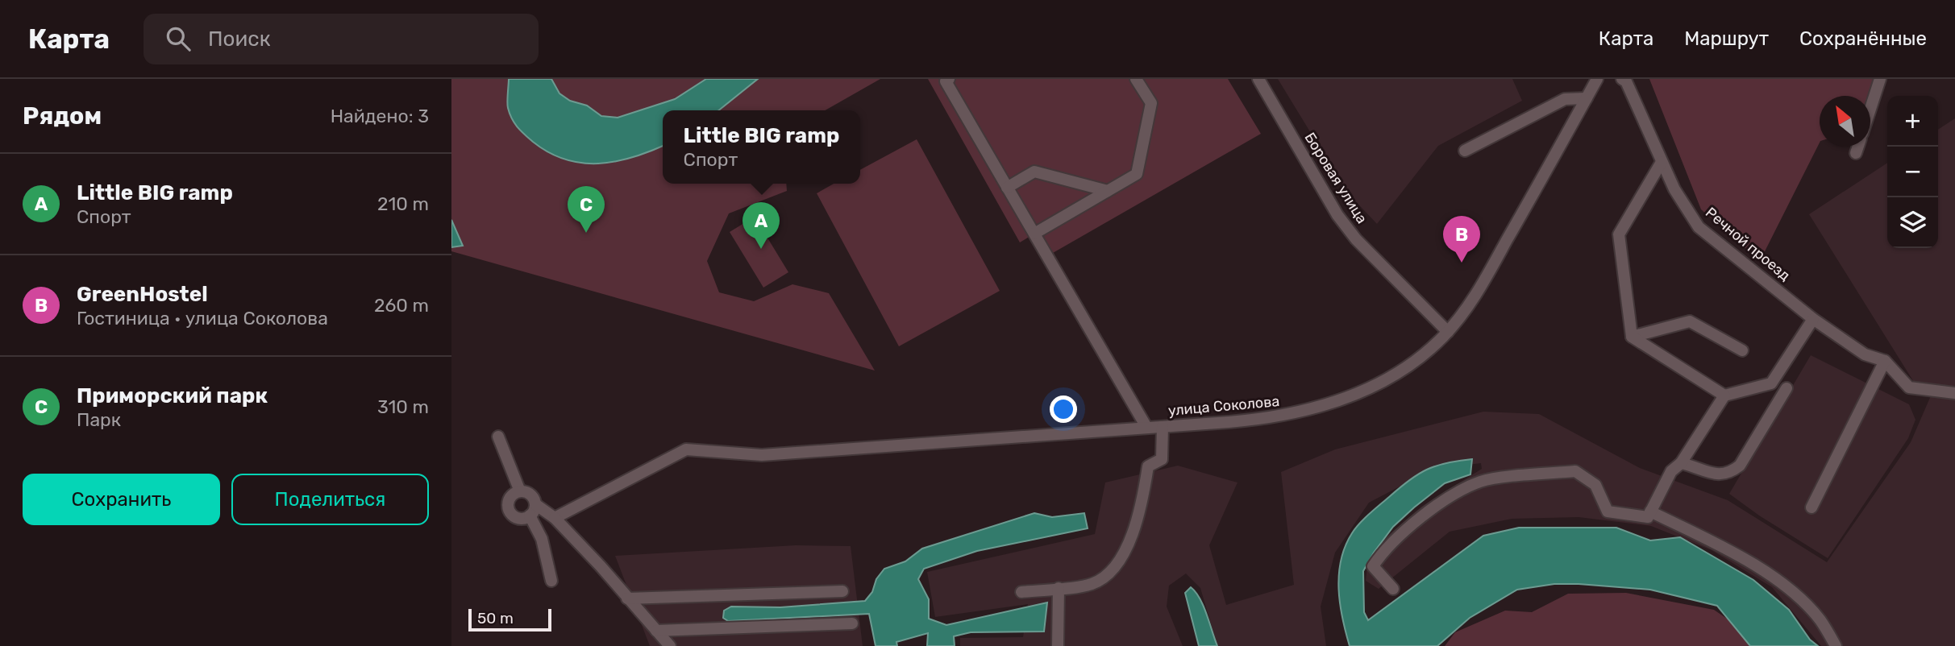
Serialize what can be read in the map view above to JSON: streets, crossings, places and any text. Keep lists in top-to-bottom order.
{
  "streets": {
    "street": ["Боровая улица", "Речной проезд", "улица Соколова"]
  },
  "crossings": [
    ["Боровая улица", "улица Соколова"]
  ],
  "scale_bar": "50 m",
  "north": "top left",
  "page": {
    "header": "Карта",
    "search": "Поиск",
    "nav": ["Карта", "Маршрут", "Сохранённые"],
    "heading": ["Рядом", "Найдено: 3"],
    "map_buttons": ["+", "−"],
    "popup": ["Little BIG ramp", "Спорт"],
    "list": [
      {
        "mark": "A",
        "name": "Little BIG ramp",
        "note": "Спорт",
        "value": "210 m"
      },
      {
        "mark": "B",
        "name": "GreenHostel",
        "note": "Гостиница · улица Соколова",
        "value": "260 m"
      },
      {
        "mark": "C",
        "name": "Приморский парк",
        "note": "Парк",
        "value": "310 m"
      }
    ],
    "pins": ["C", "A", "B"],
    "buttons": ["Сохранить", "Поделиться"],
    "scale": "50 m"
  }
}
